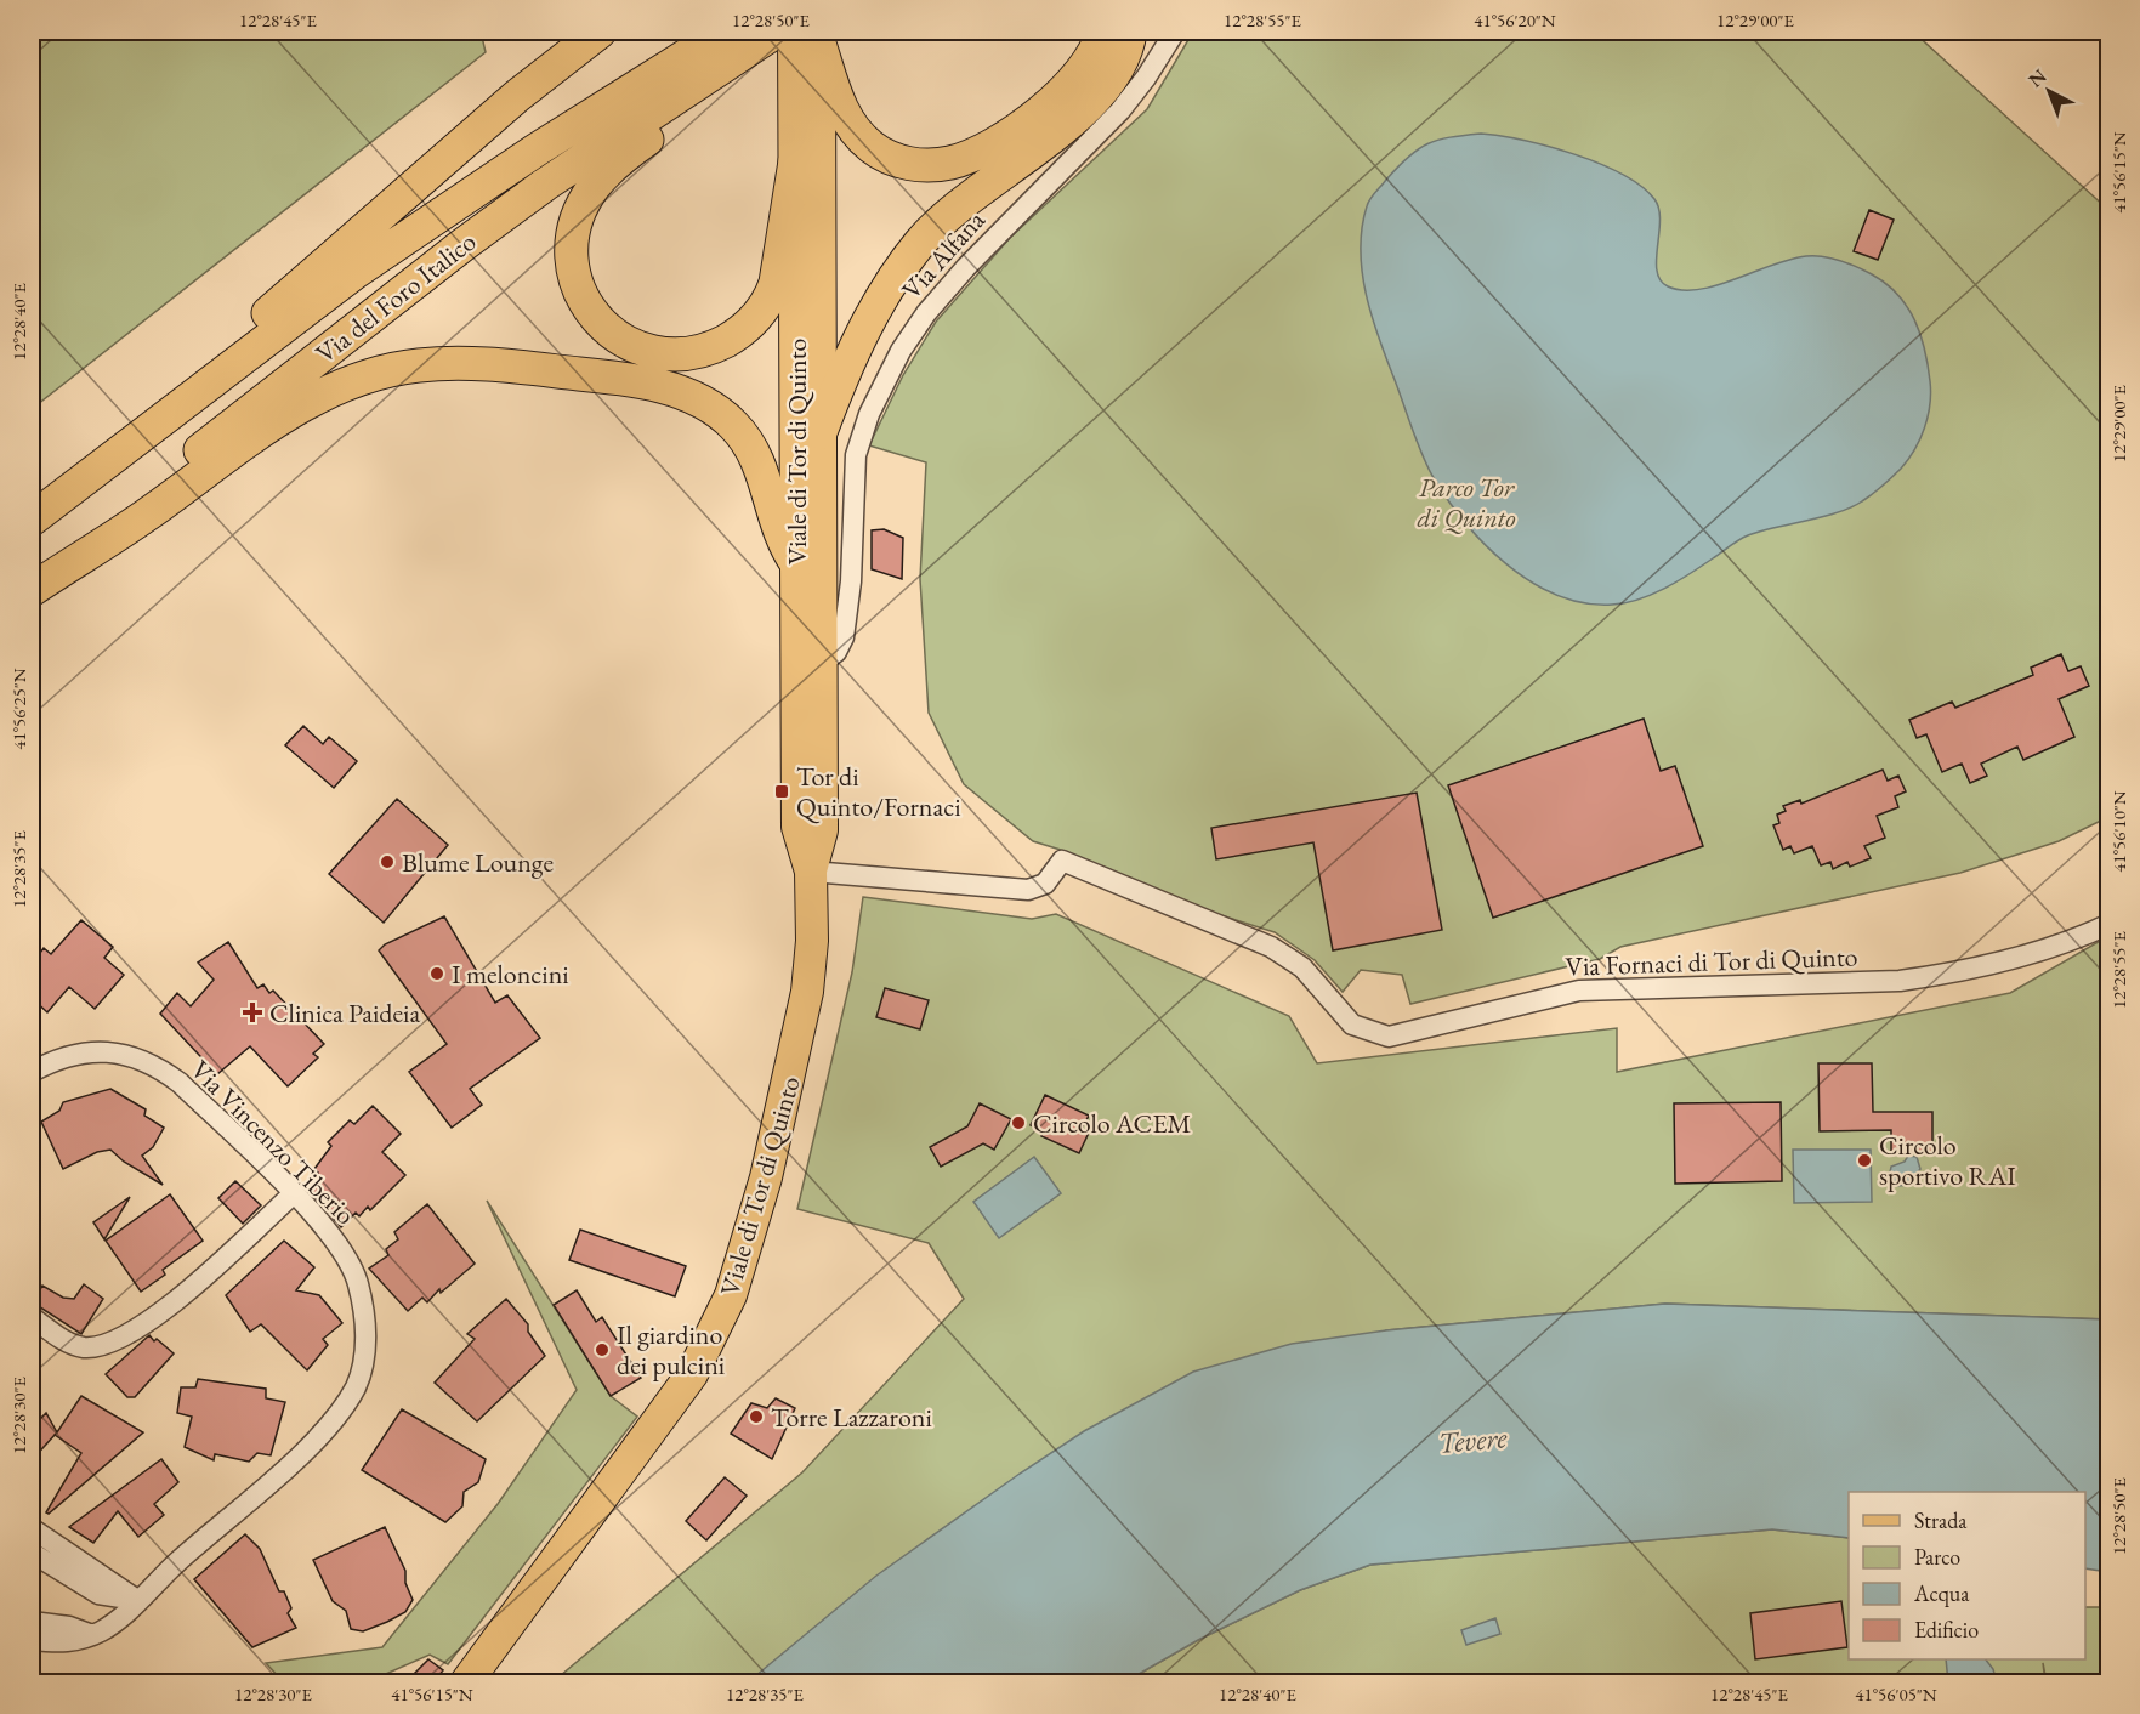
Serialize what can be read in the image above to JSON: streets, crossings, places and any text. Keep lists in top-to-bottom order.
{
  "streets": {
    "highway": ["Via del Foro Italico"],
    "main road": ["Viale di Tor di Quinto"],
    "street": ["Via Alfana", "Via Fornaci di Tor di Quinto", "Via Vincenzo Tiberio"]
  },
  "crossings": [
    ["Via Alfana", "Viale di Tor di Quinto"],
    ["Viale di Tor di Quinto", "Via Fornaci di Tor di Quinto"]
  ],
  "water": ["Tevere"],
  "parks": ["Parco Tor di Quinto"],
  "places": {
    "transit": ["Tor di Quinto/Fornaci"],
    "other": [
      "Blume Lounge",
      "I meloncini",
      "Circolo ACEM",
      "Circolo sportivo RAI",
      "Il giardino dei pulcini",
      "Torre Lazzaroni"
    ],
    "health": ["Clinica Paideia"]
  },
  "legend": [
    "Strada",
    "Parco",
    "Acqua",
    "Edificio"
  ],
  "north": "top left",
  "coordinates": [
    "12°28'45\"E",
    "12°28'50\"E",
    "12°28'55\"E",
    "41°56'20\"N",
    "12°29'00\"E",
    "41°56'15\"N",
    "12°28'40\"E",
    "41°56'25\"N",
    "41°56'10\"N",
    "12°28'35\"E",
    "12°28'30\"E",
    "41°56'05\"N"
  ]
}
